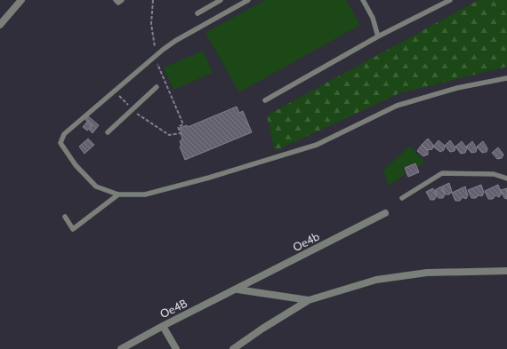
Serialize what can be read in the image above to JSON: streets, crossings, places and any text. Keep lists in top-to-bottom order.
{
  "streets": {
    "street": ["Oe4b", "Oe4B"]
  },
  "crossings": [
    ["Oe4b", "Oe4B"]
  ]
}
